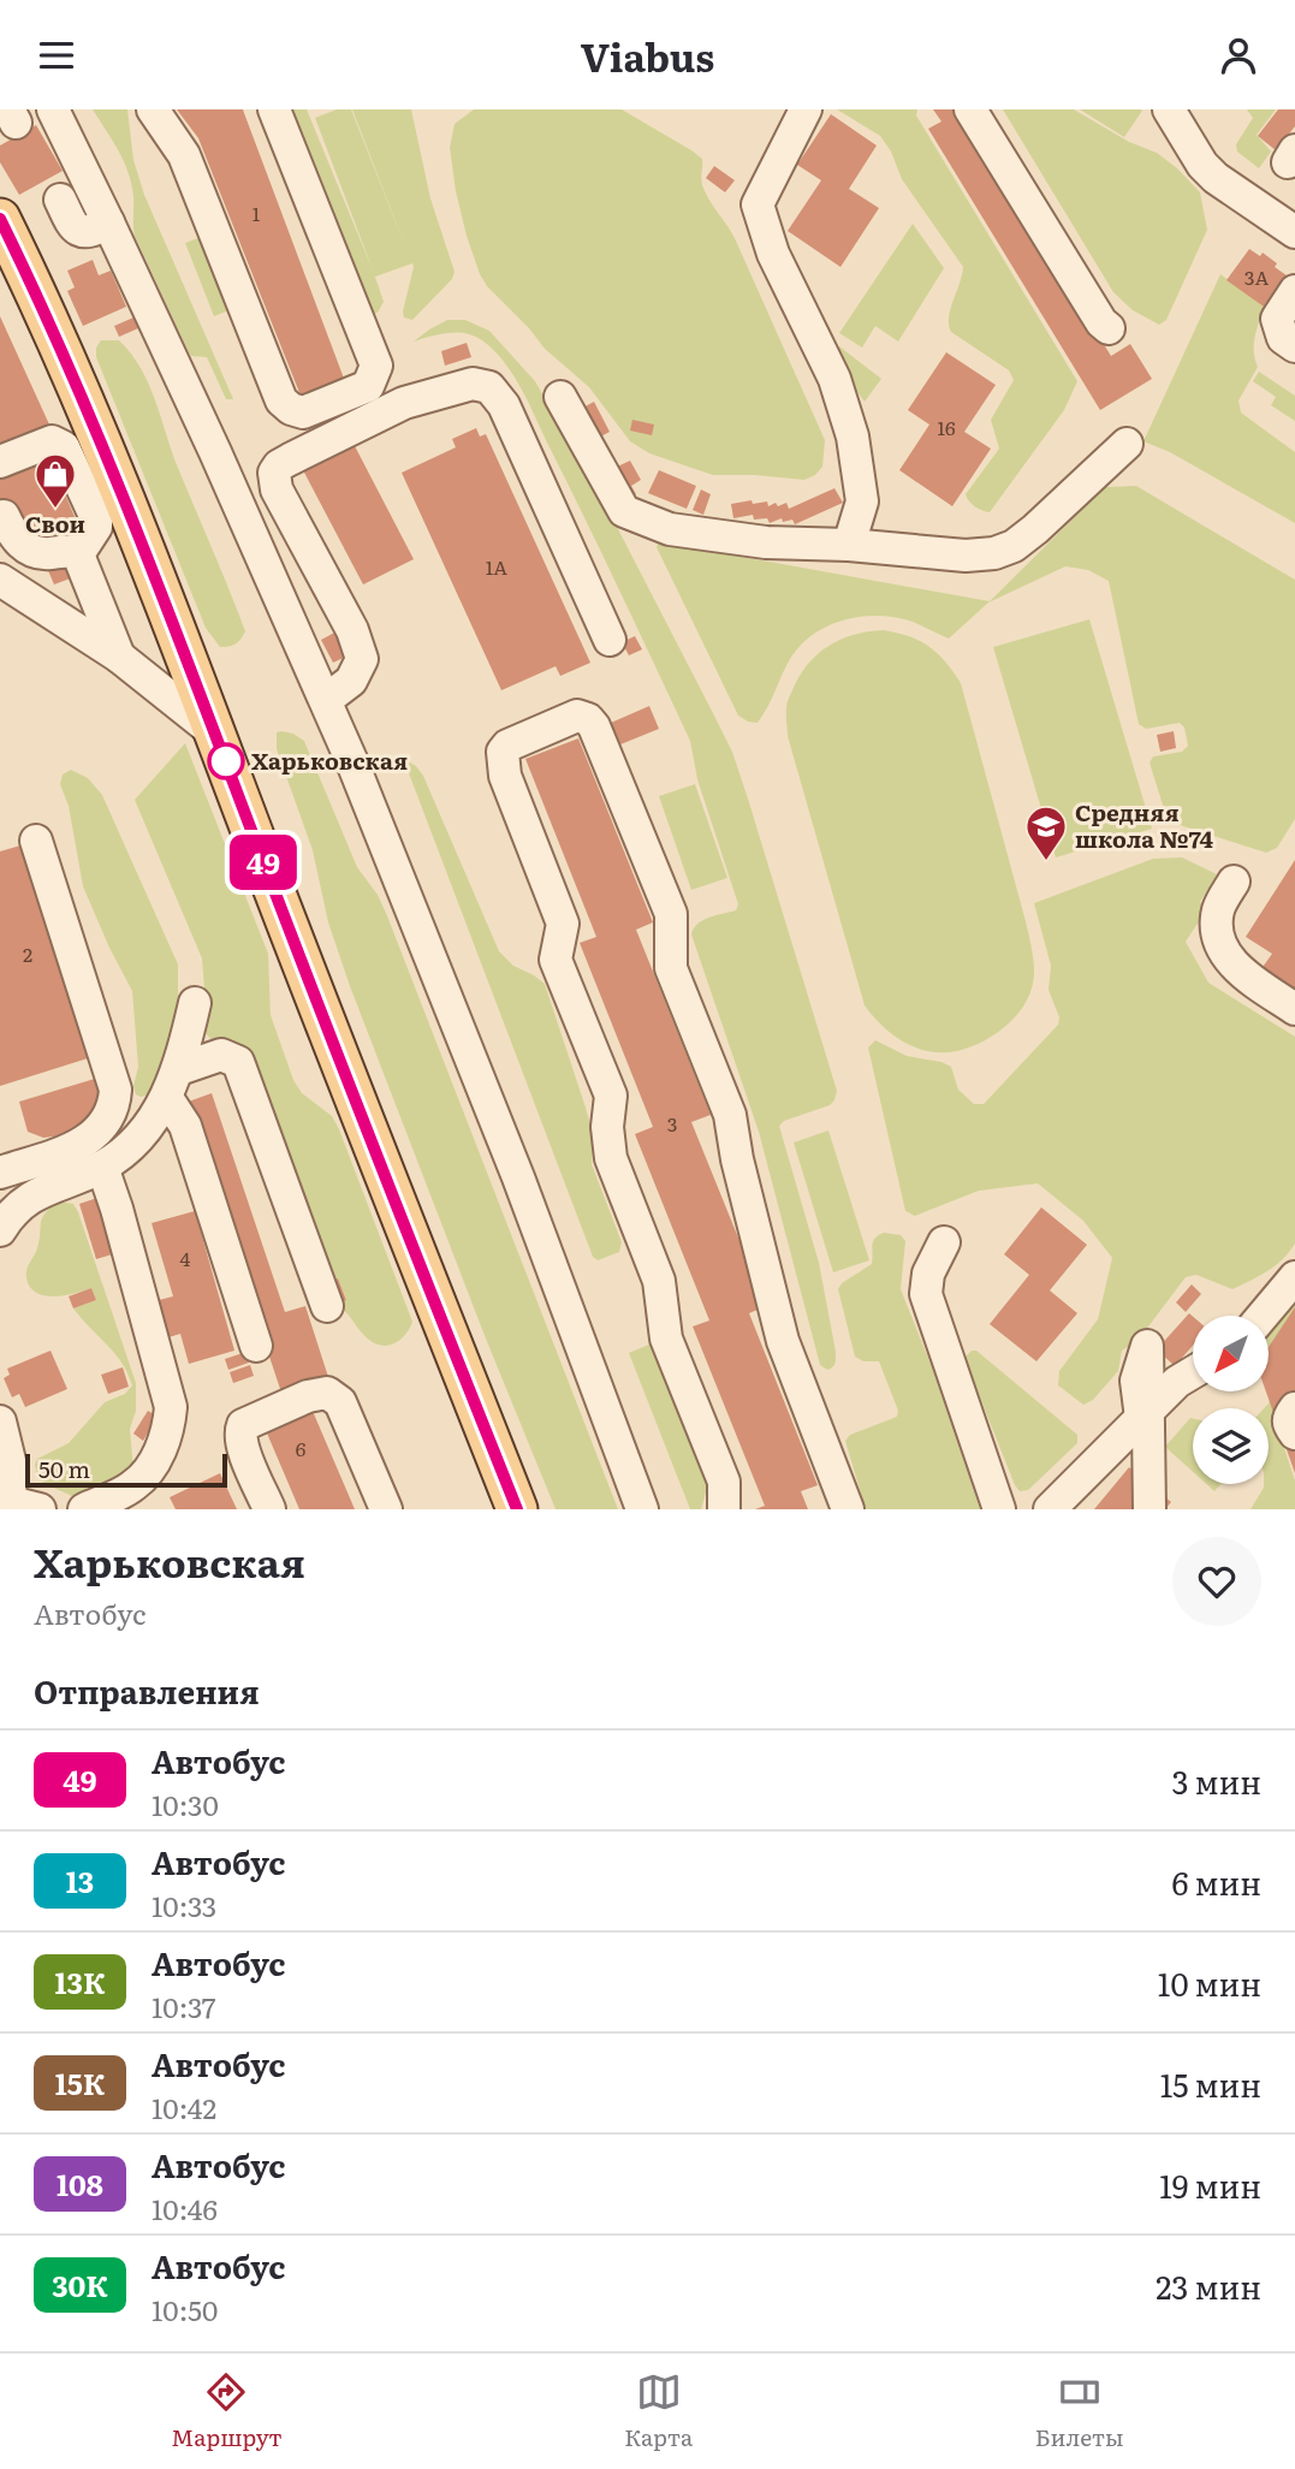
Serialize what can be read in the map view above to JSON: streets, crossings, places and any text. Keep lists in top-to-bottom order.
{
  "places": {
    "shop": ["Свои"],
    "other": ["Харьковская"],
    "school or university": ["Средняя школа №74"]
  },
  "lines": ["bus line 49"],
  "house_numbers": [
    "1",
    "3А",
    "16",
    "1А",
    "2",
    "3",
    "4",
    "6"
  ],
  "scale_bar": "50 m",
  "north": "bottom left",
  "page": {
    "header": "Viabus",
    "on_map": "49",
    "scale": "50 m",
    "heading": [
      ["Харьковская", "Автобус"],
      "Отправления"
    ],
    "list": [
      {
        "mark": "49",
        "name": "Автобус",
        "note": "10:30",
        "value": "3 мин"
      },
      {
        "mark": "13",
        "name": "Автобус",
        "note": "10:33",
        "value": "6 мин"
      },
      {
        "mark": "13К",
        "name": "Автобус",
        "note": "10:37",
        "value": "10 мин"
      },
      {
        "mark": "15К",
        "name": "Автобус",
        "note": "10:42",
        "value": "15 мин"
      },
      {
        "mark": "108",
        "name": "Автобус",
        "note": "10:46",
        "value": "19 мин"
      },
      {
        "mark": "30К",
        "name": "Автобус",
        "note": "10:50",
        "value": "23 мин"
      }
    ],
    "tabs": ["Маршрут", "Карта", "Билеты"]
  }
}
